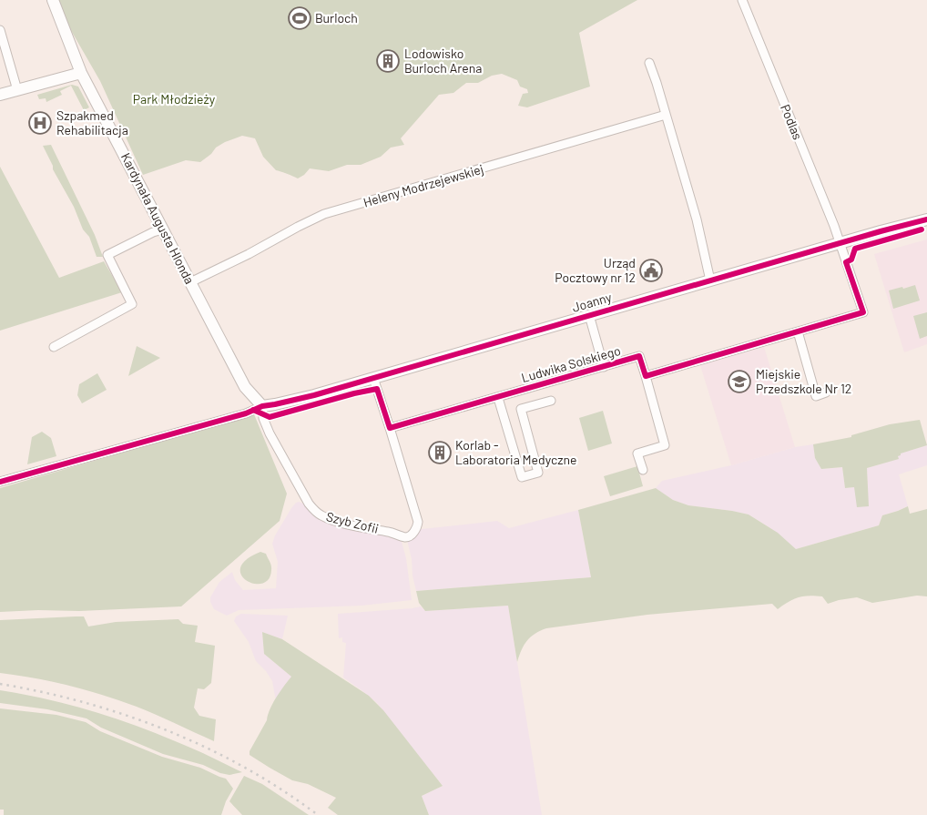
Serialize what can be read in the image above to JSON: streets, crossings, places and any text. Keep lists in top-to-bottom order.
{
  "streets": {
    "street": [
      "Podlas",
      "Heleny Modrzejewskiej",
      "Kardynała Augusta Hlonda",
      "Joanny",
      "Ludwika Solskiego",
      "Szyb Zofii"
    ]
  },
  "crossings": [
    ["Podlas", "Joanny"],
    ["Heleny Modrzejewskiej", "Kardynała Augusta Hlonda"],
    ["Kardynała Augusta Hlonda", "Joanny"],
    ["Kardynała Augusta Hlonda", "Szyb Zofii"],
    ["Joanny", "Szyb Zofii"],
    ["Ludwika Solskiego", "Szyb Zofii"]
  ],
  "parks": ["Park Młodzieży"],
  "places": {
    "sports": ["Burloch"],
    "building": ["Lodowisko Burloch Arena", "Korlab - Laboratoria Medyczne"],
    "hospital": ["Szpakmed Rehabilitacja"],
    "public building": ["Urząd Pocztowy nr 12"],
    "school or university": ["Miejskie Przedszkole Nr 12"]
  }
}
